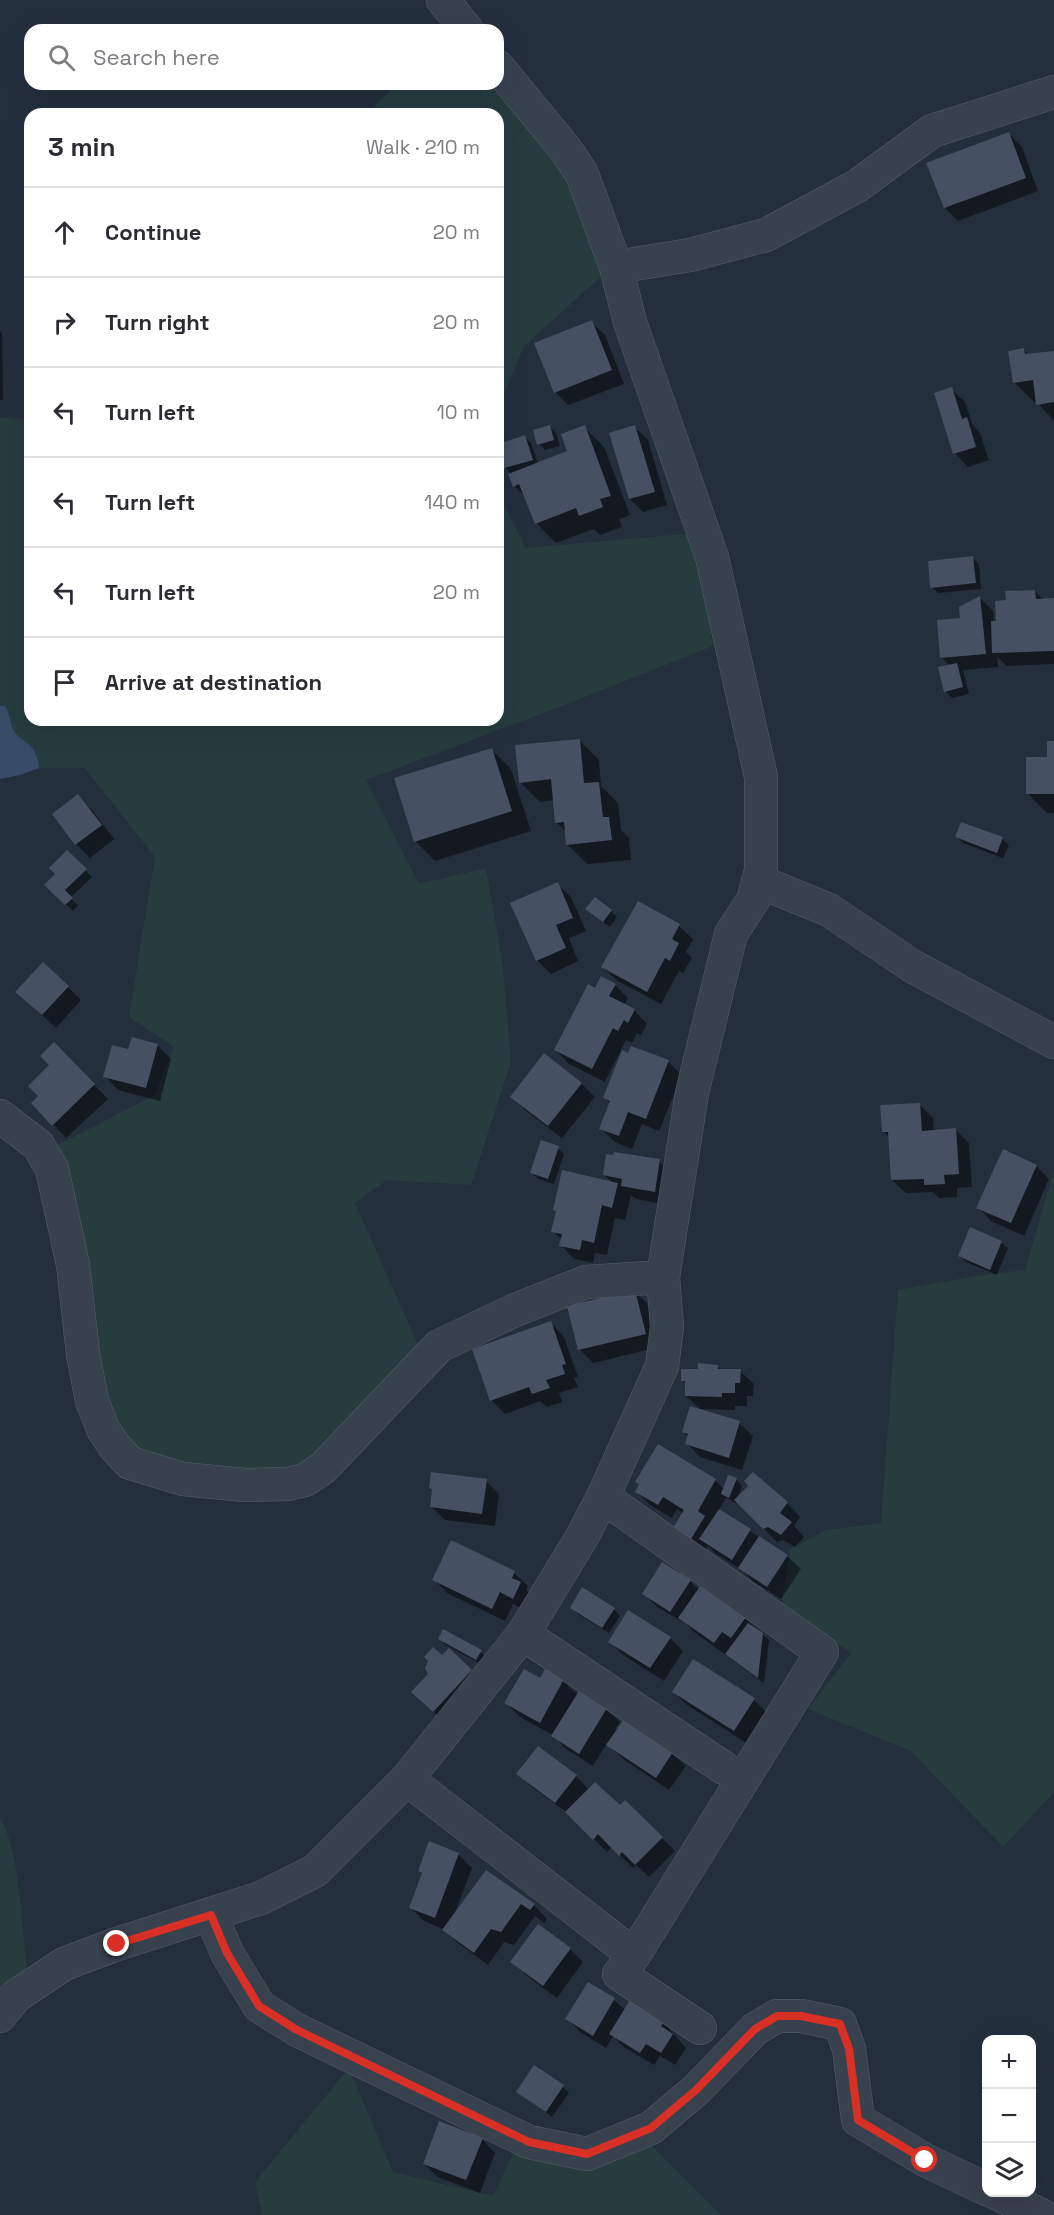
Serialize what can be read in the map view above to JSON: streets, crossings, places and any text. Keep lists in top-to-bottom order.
{
  "page": {
    "search": "Search here",
    "heading": ["3 min", "Walk · 210 m"],
    "list": [
      ["Continue", "20 m"],
      ["Turn right", "20 m"],
      ["Turn left", "10 m"],
      ["Turn left", "140 m"],
      ["Turn left", "20 m"],
      "Arrive at destination"
    ],
    "map_buttons": ["+", "−"]
  }
}
